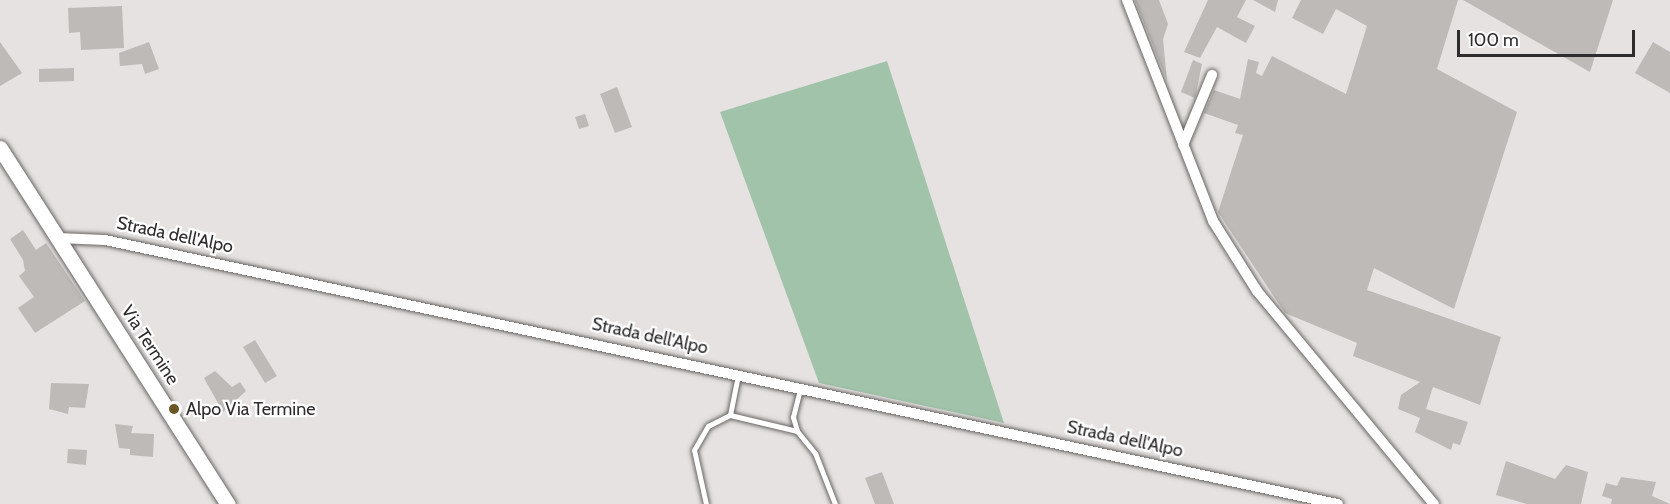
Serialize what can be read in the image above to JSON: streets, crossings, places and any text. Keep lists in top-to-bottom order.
{
  "streets": {
    "street": ["Strada dell'Alpo", "Via Termine"]
  },
  "crossings": [
    ["Strada dell'Alpo", "Via Termine"]
  ],
  "places": ["Alpo Via Termine"],
  "scale_bar": "100 m"
}
